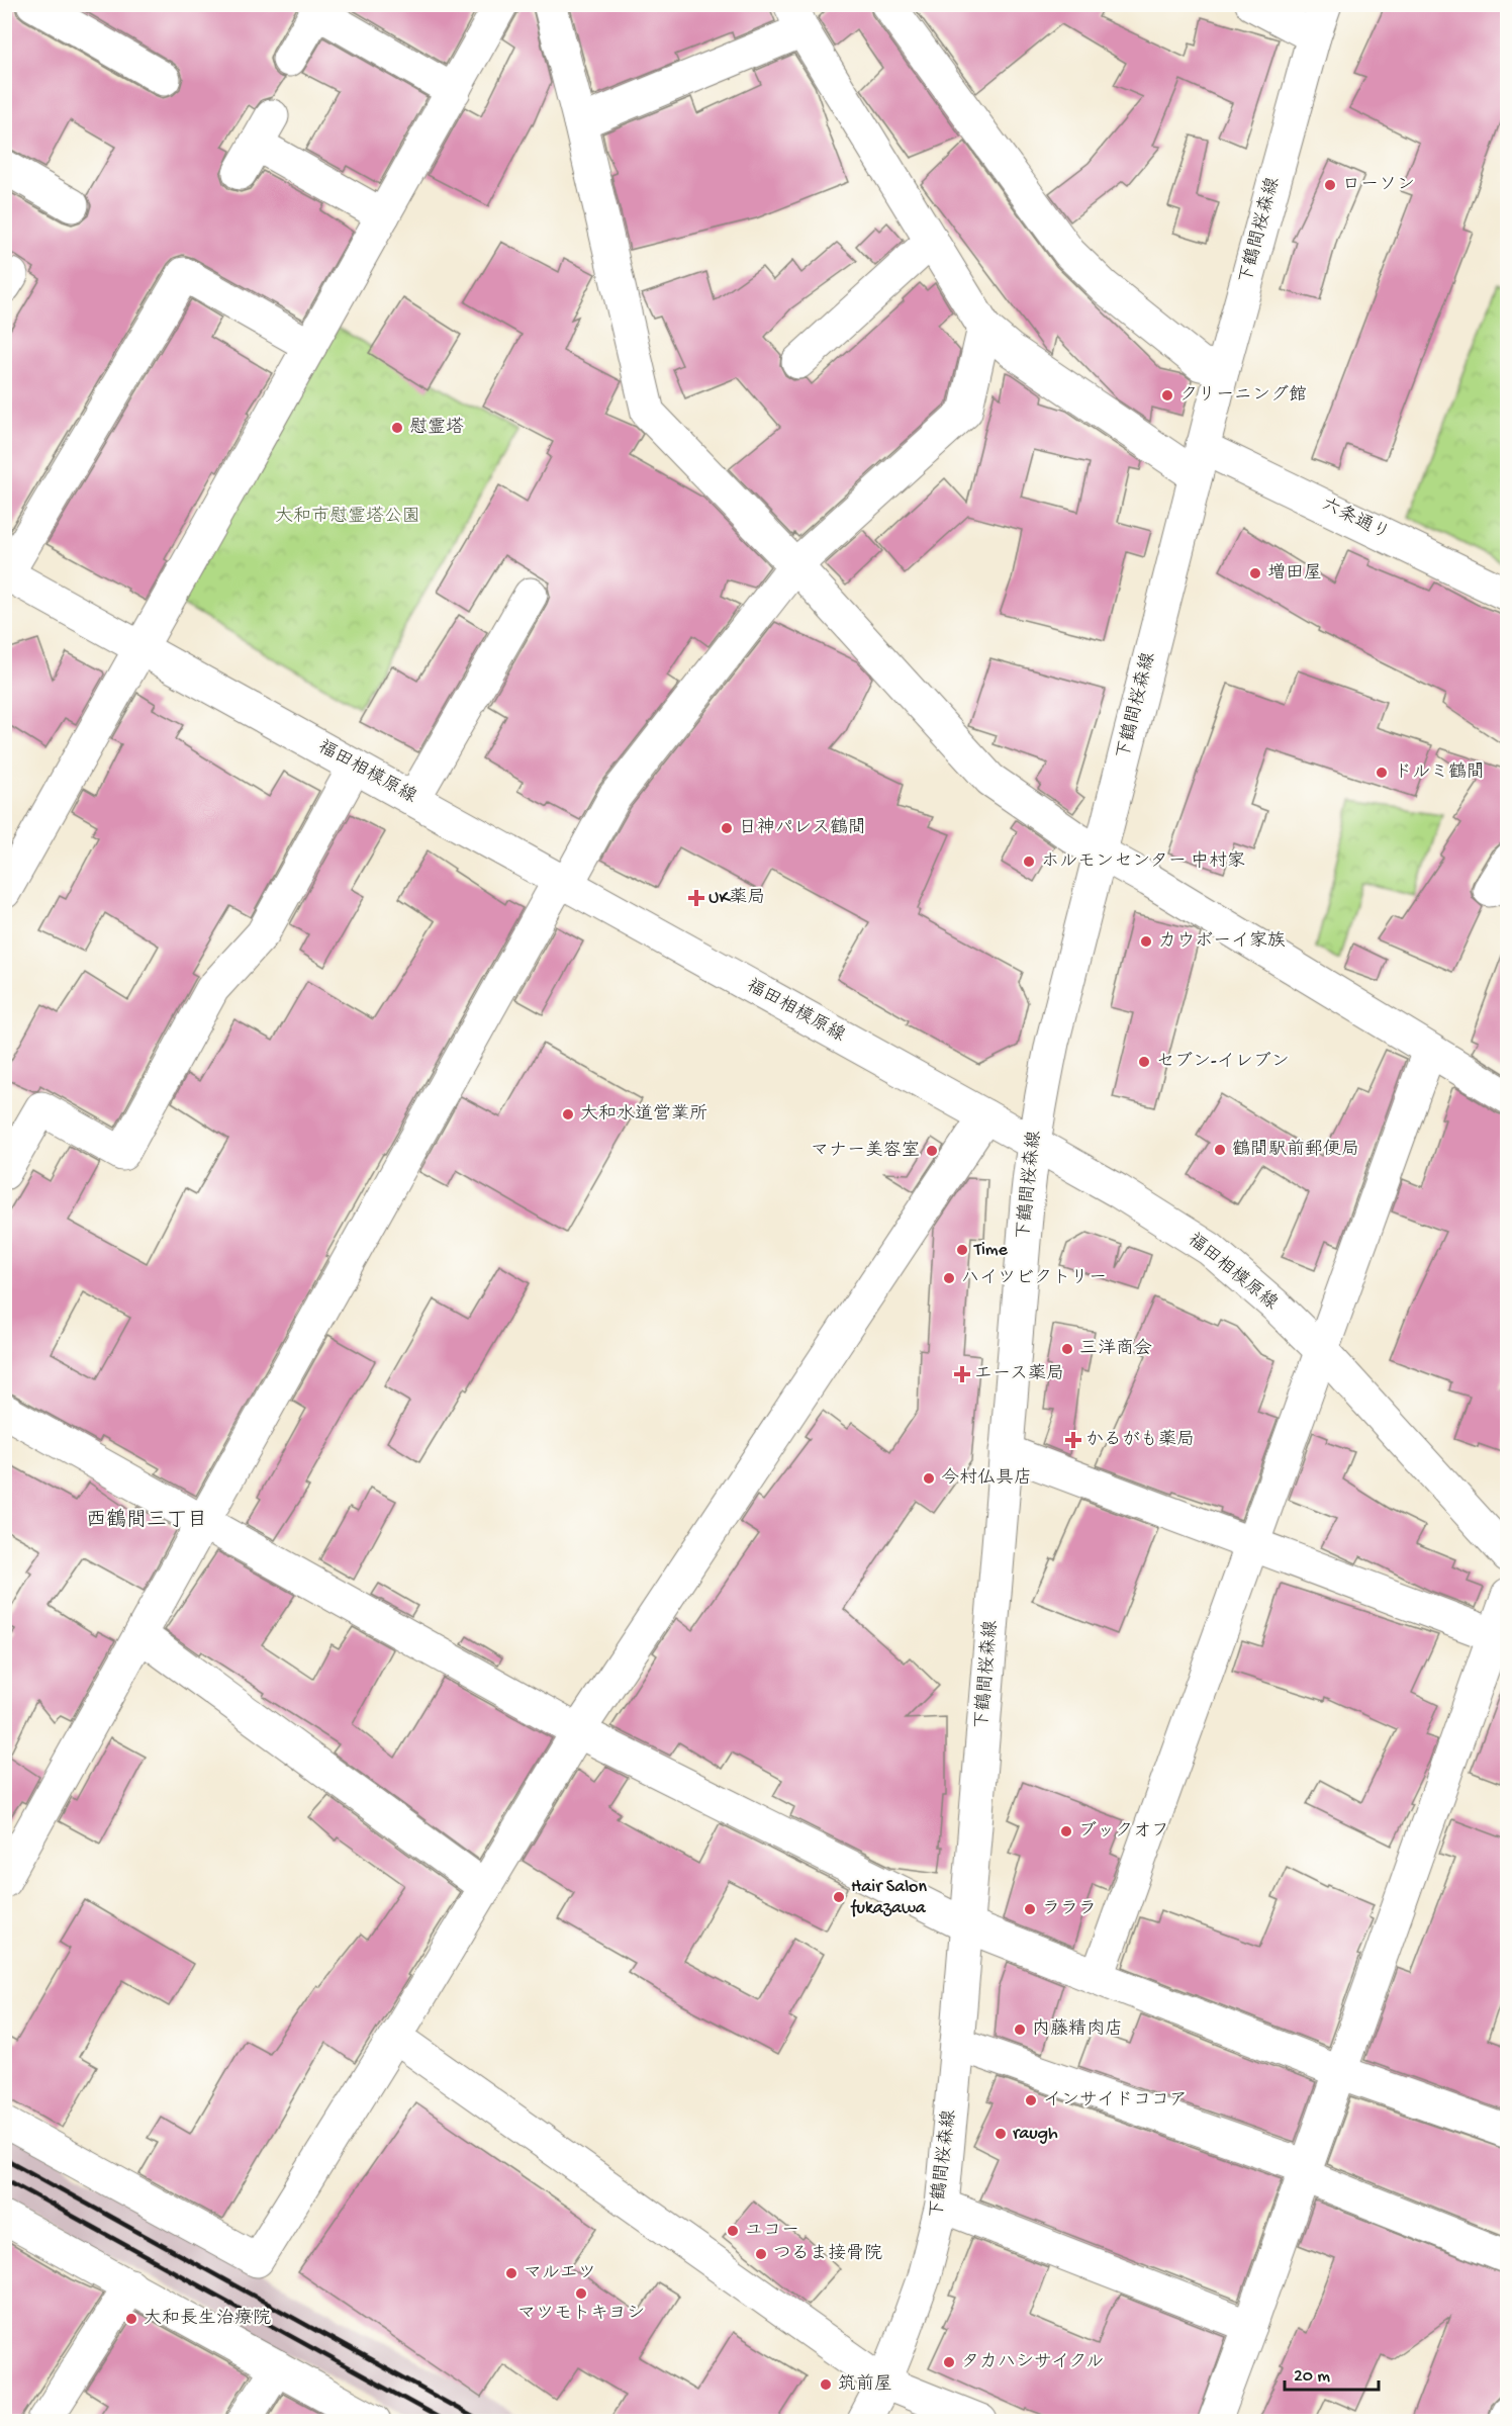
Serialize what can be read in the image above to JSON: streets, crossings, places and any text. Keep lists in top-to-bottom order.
{
  "streets": {
    "street": ["下鶴間桜森線", "六条通り", "福田相模原線"]
  },
  "crossings": [
    ["下鶴間桜森線", "六条通り"],
    ["下鶴間桜森線", "福田相模原線"]
  ],
  "districts": ["西鶴間三丁目"],
  "parks": ["大和市慰霊塔公園"],
  "places": {
    "other": [
      "ローソン",
      "クリーニング館",
      "慰霊塔",
      "増田屋",
      "ドルミ鶴間",
      "日神パレス鶴間",
      "ホルモンセンター 中村家",
      "カウボーイ家族",
      "セブン-イレブン",
      "大和水道営業所",
      "鶴間駅前郵便局",
      "マナー美容室",
      "Time",
      "ハイツビクトリー",
      "三洋商会",
      "今村仏具店",
      "ブックオフ",
      "Hair Salon fukazawa",
      "ラララ",
      "内藤精肉店",
      "インサイドココア",
      "raugh",
      "ユコー",
      "つるま接骨院",
      "マルエツ",
      "マツモトキヨシ",
      "大和長生治療院",
      "タカハシサイクル",
      "筑前屋"
    ],
    "health": ["UK薬局", "エース薬局", "かるがも薬局"]
  },
  "scale_bar": "20 m"
}
